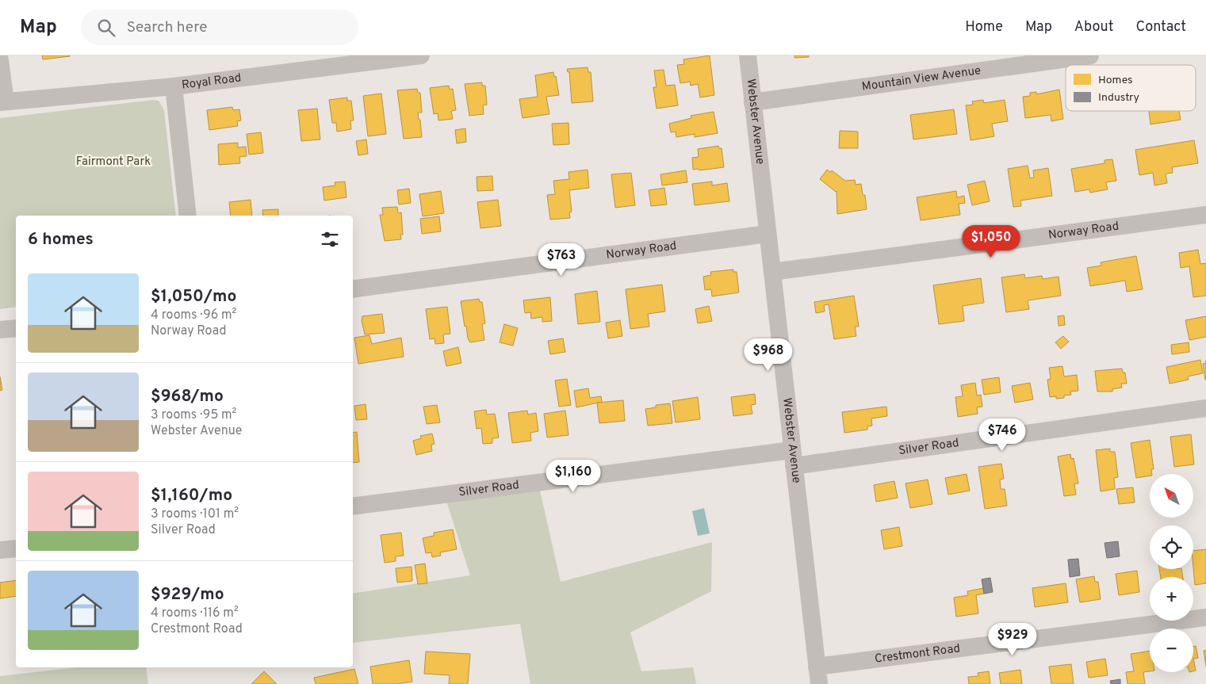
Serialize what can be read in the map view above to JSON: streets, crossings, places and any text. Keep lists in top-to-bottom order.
{
  "streets": {
    "street": [
      "Mountain View Avenue",
      "Royal Road",
      "Webster Avenue",
      "Norway Road",
      "Silver Road",
      "Crestmont Road"
    ]
  },
  "crossings": [
    ["Mountain View Avenue", "Webster Avenue"],
    ["Webster Avenue", "Norway Road"],
    ["Webster Avenue", "Silver Road"],
    ["Webster Avenue", "Crestmont Road"]
  ],
  "parks": ["Fairmont Park"],
  "legend": ["Homes", "Industry"],
  "north": "top left",
  "page": {
    "header": "Map",
    "search": "Search here",
    "nav": [
      "Home",
      "Map",
      "About",
      "Contact"
    ],
    "heading": "6 homes",
    "price": [
      "$1,050",
      "$763",
      "$968",
      "$746",
      "$1,160",
      "$929"
    ],
    "list": [
      {
        "name": "$1,050/mo",
        "note": "4 rooms · 96 m² · Norway Road"
      },
      {
        "name": "$968/mo",
        "note": "3 rooms · 95 m² · Webster Avenue"
      },
      {
        "name": "$1,160/mo",
        "note": "3 rooms · 101 m² · Silver Road"
      },
      {
        "name": "$929/mo",
        "note": "4 rooms · 116 m² · Crestmont Road"
      }
    ],
    "map_buttons": ["+", "−"]
  }
}
